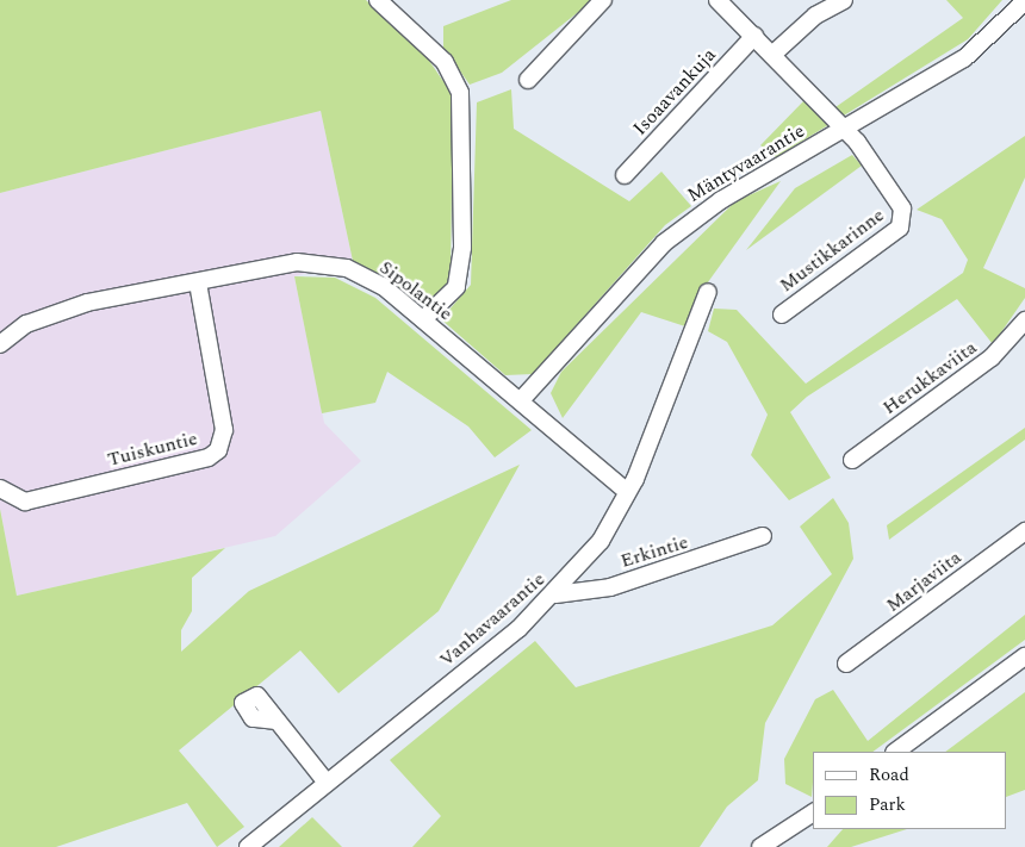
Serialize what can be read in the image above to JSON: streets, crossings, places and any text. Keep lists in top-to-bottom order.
{
  "streets": {
    "street": [
      "Isoaavankuja",
      "Mäntyvaarantie",
      "Mustikkarinne",
      "Sipolantie",
      "Herukkaviita",
      "Tuiskuntie",
      "Erkintie",
      "Marjaviita",
      "Vanhavaarantie"
    ]
  },
  "crossings": [
    ["Mäntyvaarantie", "Mustikkarinne"],
    ["Mäntyvaarantie", "Sipolantie"],
    ["Sipolantie", "Tuiskuntie"],
    ["Sipolantie", "Vanhavaarantie"],
    ["Erkintie", "Vanhavaarantie"]
  ],
  "legend": ["Road", "Park"]
}
